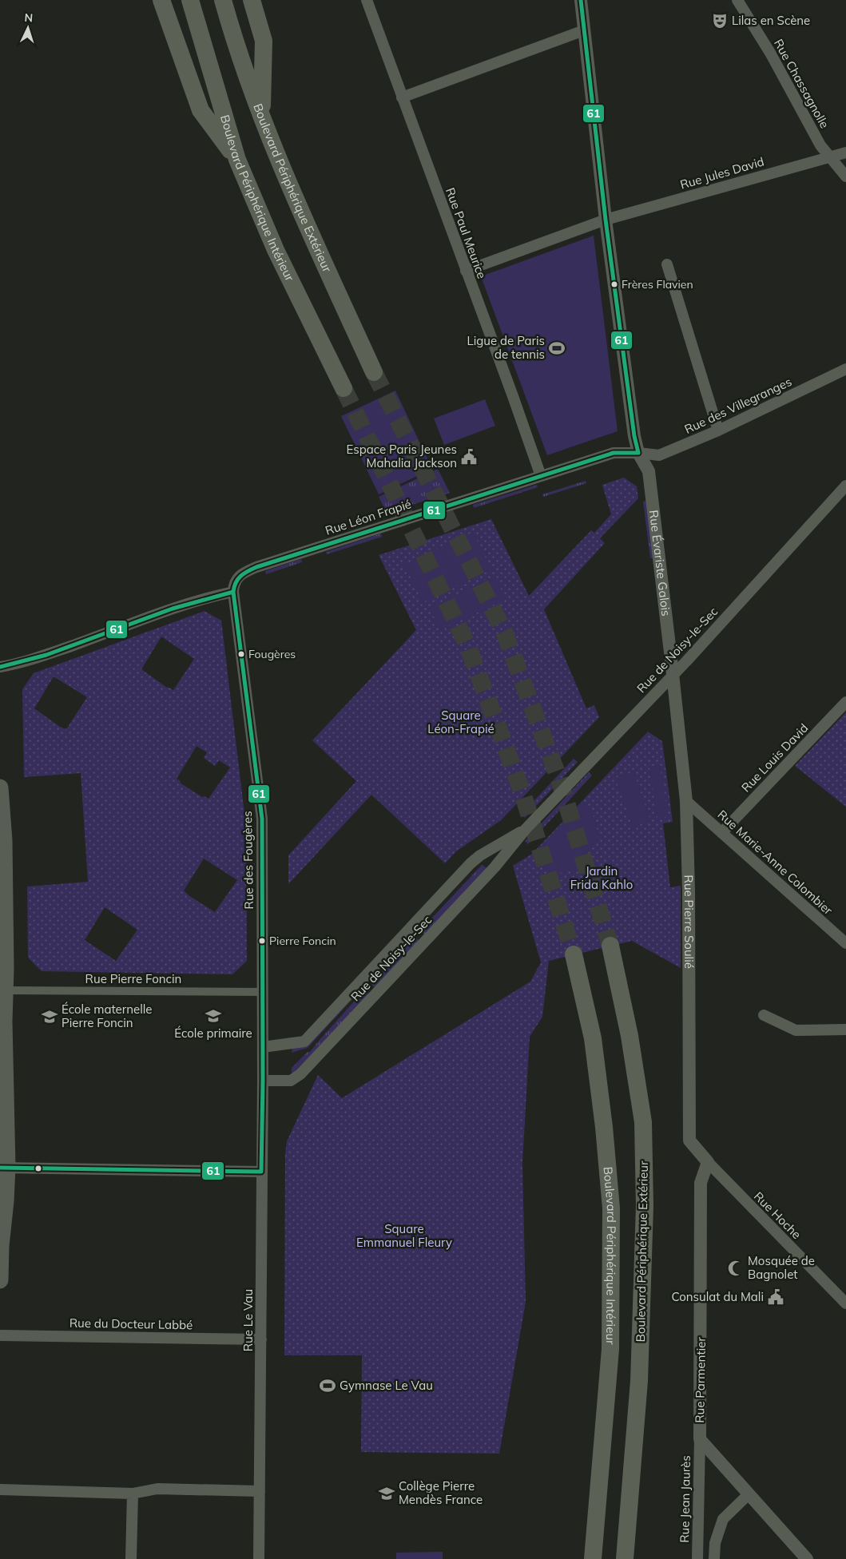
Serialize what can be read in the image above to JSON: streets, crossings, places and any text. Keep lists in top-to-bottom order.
{
  "streets": {
    "highway": ["Boulevard Périphérique Extérieur", "Boulevard Périphérique Intérieur"],
    "street": [
      "Rue Chassagnolle",
      "Rue Jules David",
      "Rue Paul Meurice",
      "Rue des Villegranges",
      "Rue Léon Frapié",
      "Rue Évariste Galois",
      "Rue de Noisy-le-Sec",
      "Rue Louis David",
      "Rue des Fougères",
      "Rue Marie-Anne Colombier",
      "Rue Pierre Soulié",
      "Rue Pierre Foncin",
      "Rue Hoche",
      "Rue Le Vau",
      "Rue du Docteur Labbé",
      "Rue Parmentier",
      "Rue Jean Jaurès"
    ]
  },
  "crossings": [
    ["Rue Chassagnolle", "Rue Jules David"],
    ["Rue Jules David", "Rue Paul Meurice"],
    ["Rue Jules David", "Rue Évariste Galois"],
    ["Rue Paul Meurice", "Rue Léon Frapié"],
    ["Rue des Villegranges", "Rue Léon Frapié"],
    ["Rue des Villegranges", "Rue Évariste Galois"],
    ["Rue Léon Frapié", "Rue Évariste Galois"],
    ["Rue Léon Frapié", "Rue des Fougères"],
    ["Rue Évariste Galois", "Rue de Noisy-le-Sec"],
    ["Rue Évariste Galois", "Rue Pierre Soulié"],
    ["Rue de Noisy-le-Sec", "Rue des Fougères"],
    ["Rue de Noisy-le-Sec", "Rue Pierre Soulié"],
    ["Rue de Noisy-le-Sec", "Rue Le Vau"],
    ["Rue Louis David", "Rue Marie-Anne Colombier"],
    ["Rue des Fougères", "Rue Pierre Foncin"],
    ["Rue des Fougères", "Rue Le Vau"],
    ["Rue Marie-Anne Colombier", "Rue Pierre Soulié"],
    ["Rue Pierre Soulié", "Rue Hoche"],
    ["Rue Pierre Soulié", "Rue Parmentier"],
    ["Rue Hoche", "Rue Parmentier"],
    ["Rue Le Vau", "Rue du Docteur Labbé"],
    ["Rue Parmentier", "Rue Jean Jaurès"]
  ],
  "parks": ["Square Léon-Frapié", "Jardin Frida Kahlo", "Square Emmanuel Fleury"],
  "places": {
    "theatre": ["Lilas en Scène"],
    "other": ["Frères Flavien", "Fougères", "Pierre Foncin"],
    "sports": ["Ligue de Paris de tennis", "Gymnase Le Vau"],
    "public building": ["Espace Paris Jeunes Mahalia Jackson", "Consulat du Mali"],
    "school or university": ["École primaire", "École maternelle Pierre Foncin", "Collège Pierre Mendès France"],
    "mosque": ["Mosquée de Bagnolet"]
  },
  "lines": ["transit line 61"],
  "north": "top"
}
